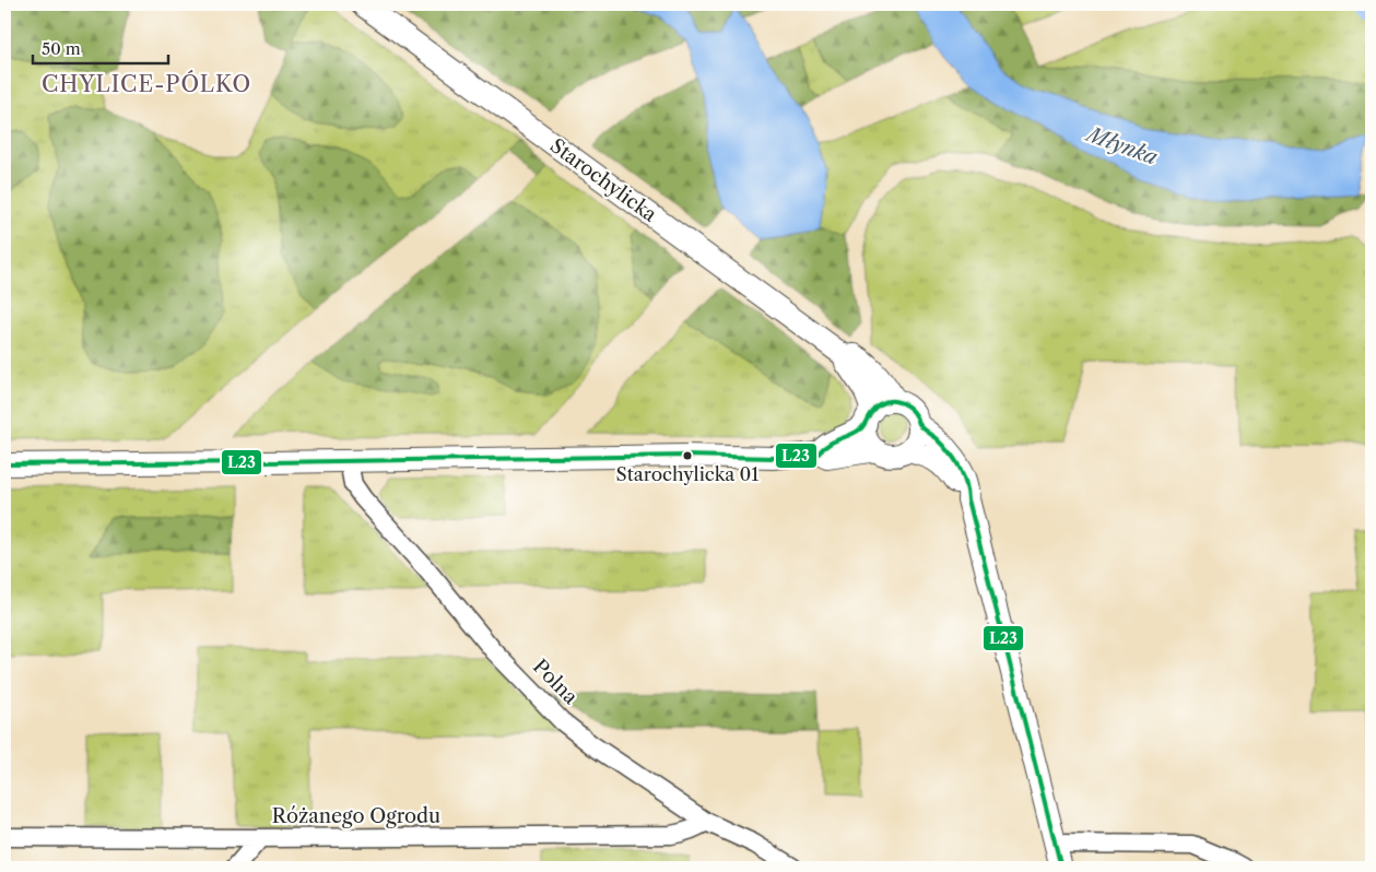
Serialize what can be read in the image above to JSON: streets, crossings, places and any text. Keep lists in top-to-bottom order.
{
  "streets": {
    "street": ["Starochylicka", "Polna", "Różanego Ogrodu"]
  },
  "crossings": [
    ["Polna", "Różanego Ogrodu"]
  ],
  "districts": ["CHYLICE-PÓLKO"],
  "water": ["Młynka"],
  "places": ["Starochylicka 01"],
  "lines": ["transit line L23"],
  "scale_bar": "50 m"
}
